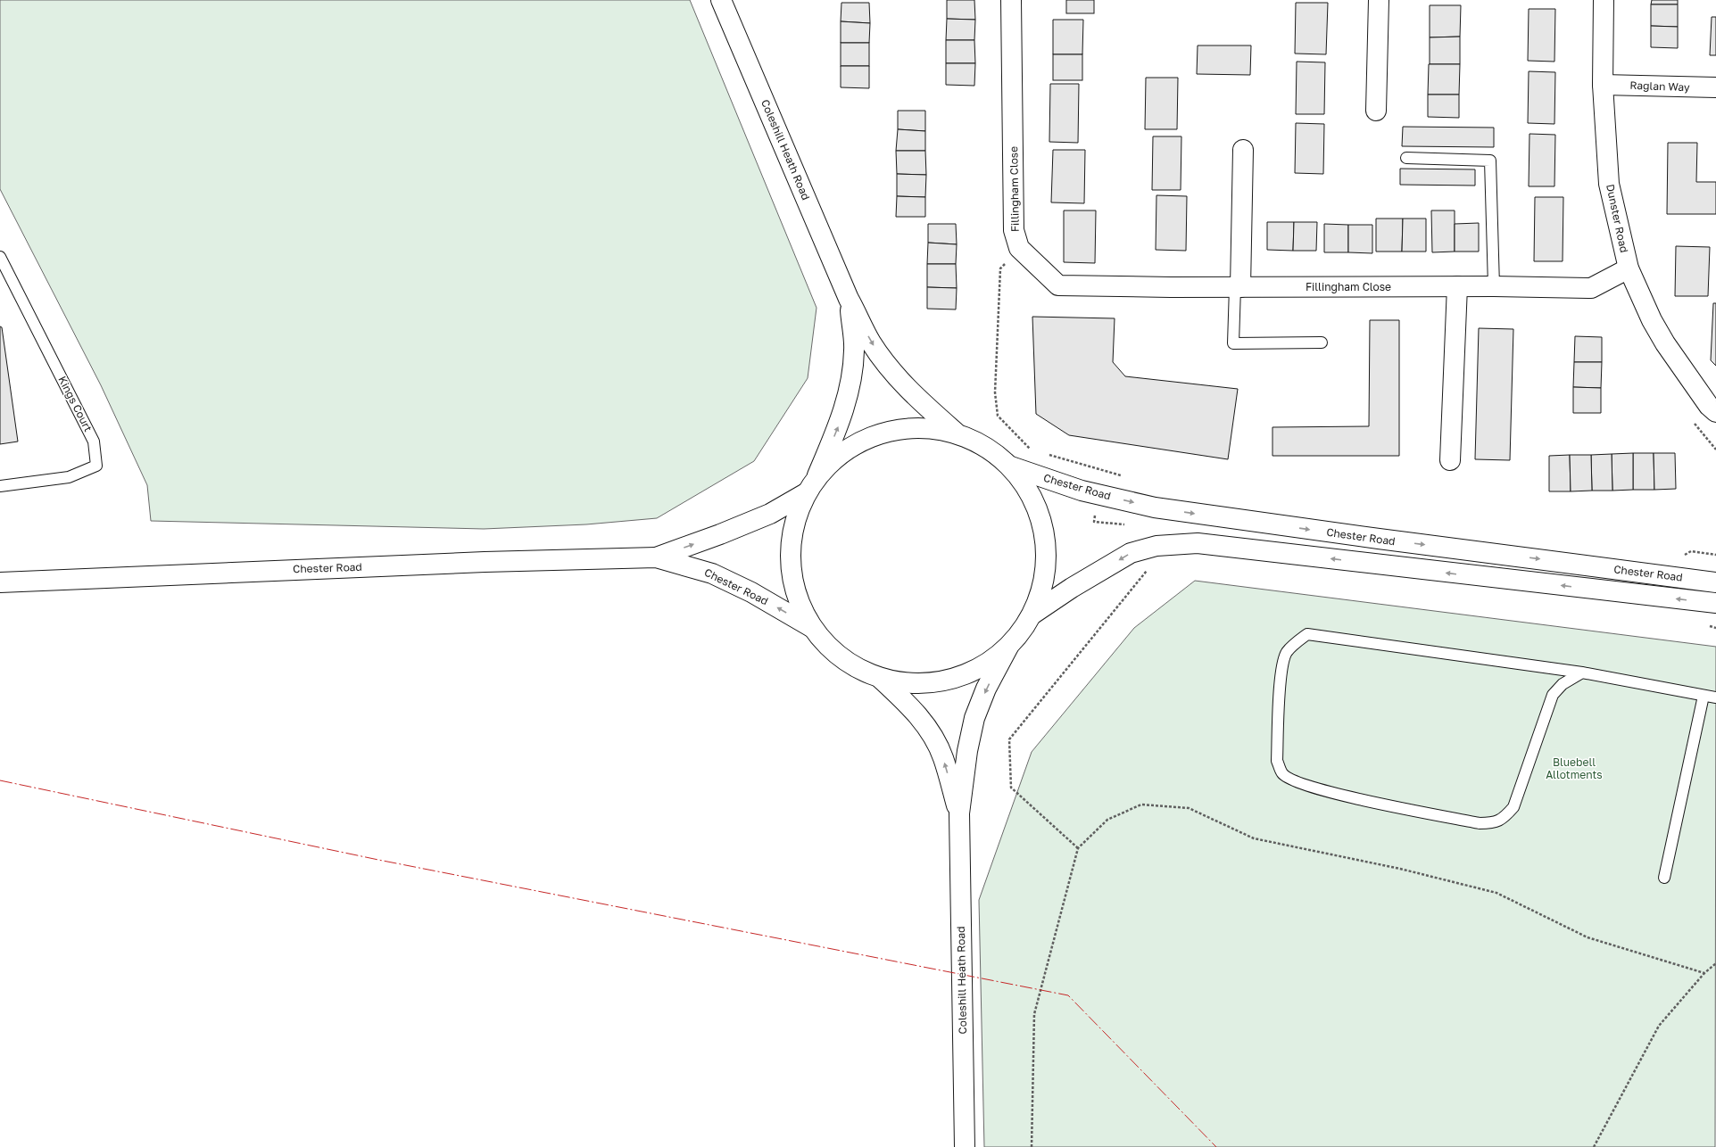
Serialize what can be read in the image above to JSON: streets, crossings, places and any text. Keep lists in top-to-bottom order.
{
  "streets": {
    "main road": [
      "Raglan Way",
      "Coleshill Heath Road",
      "Fillingham Close",
      "Dunster Road",
      "Chester Road"
    ],
    "lane": ["Kings Court"]
  },
  "crossings": [
    ["Raglan Way", "Dunster Road"],
    ["Fillingham Close", "Dunster Road"]
  ],
  "parks": ["Bluebell Allotments"]
}
